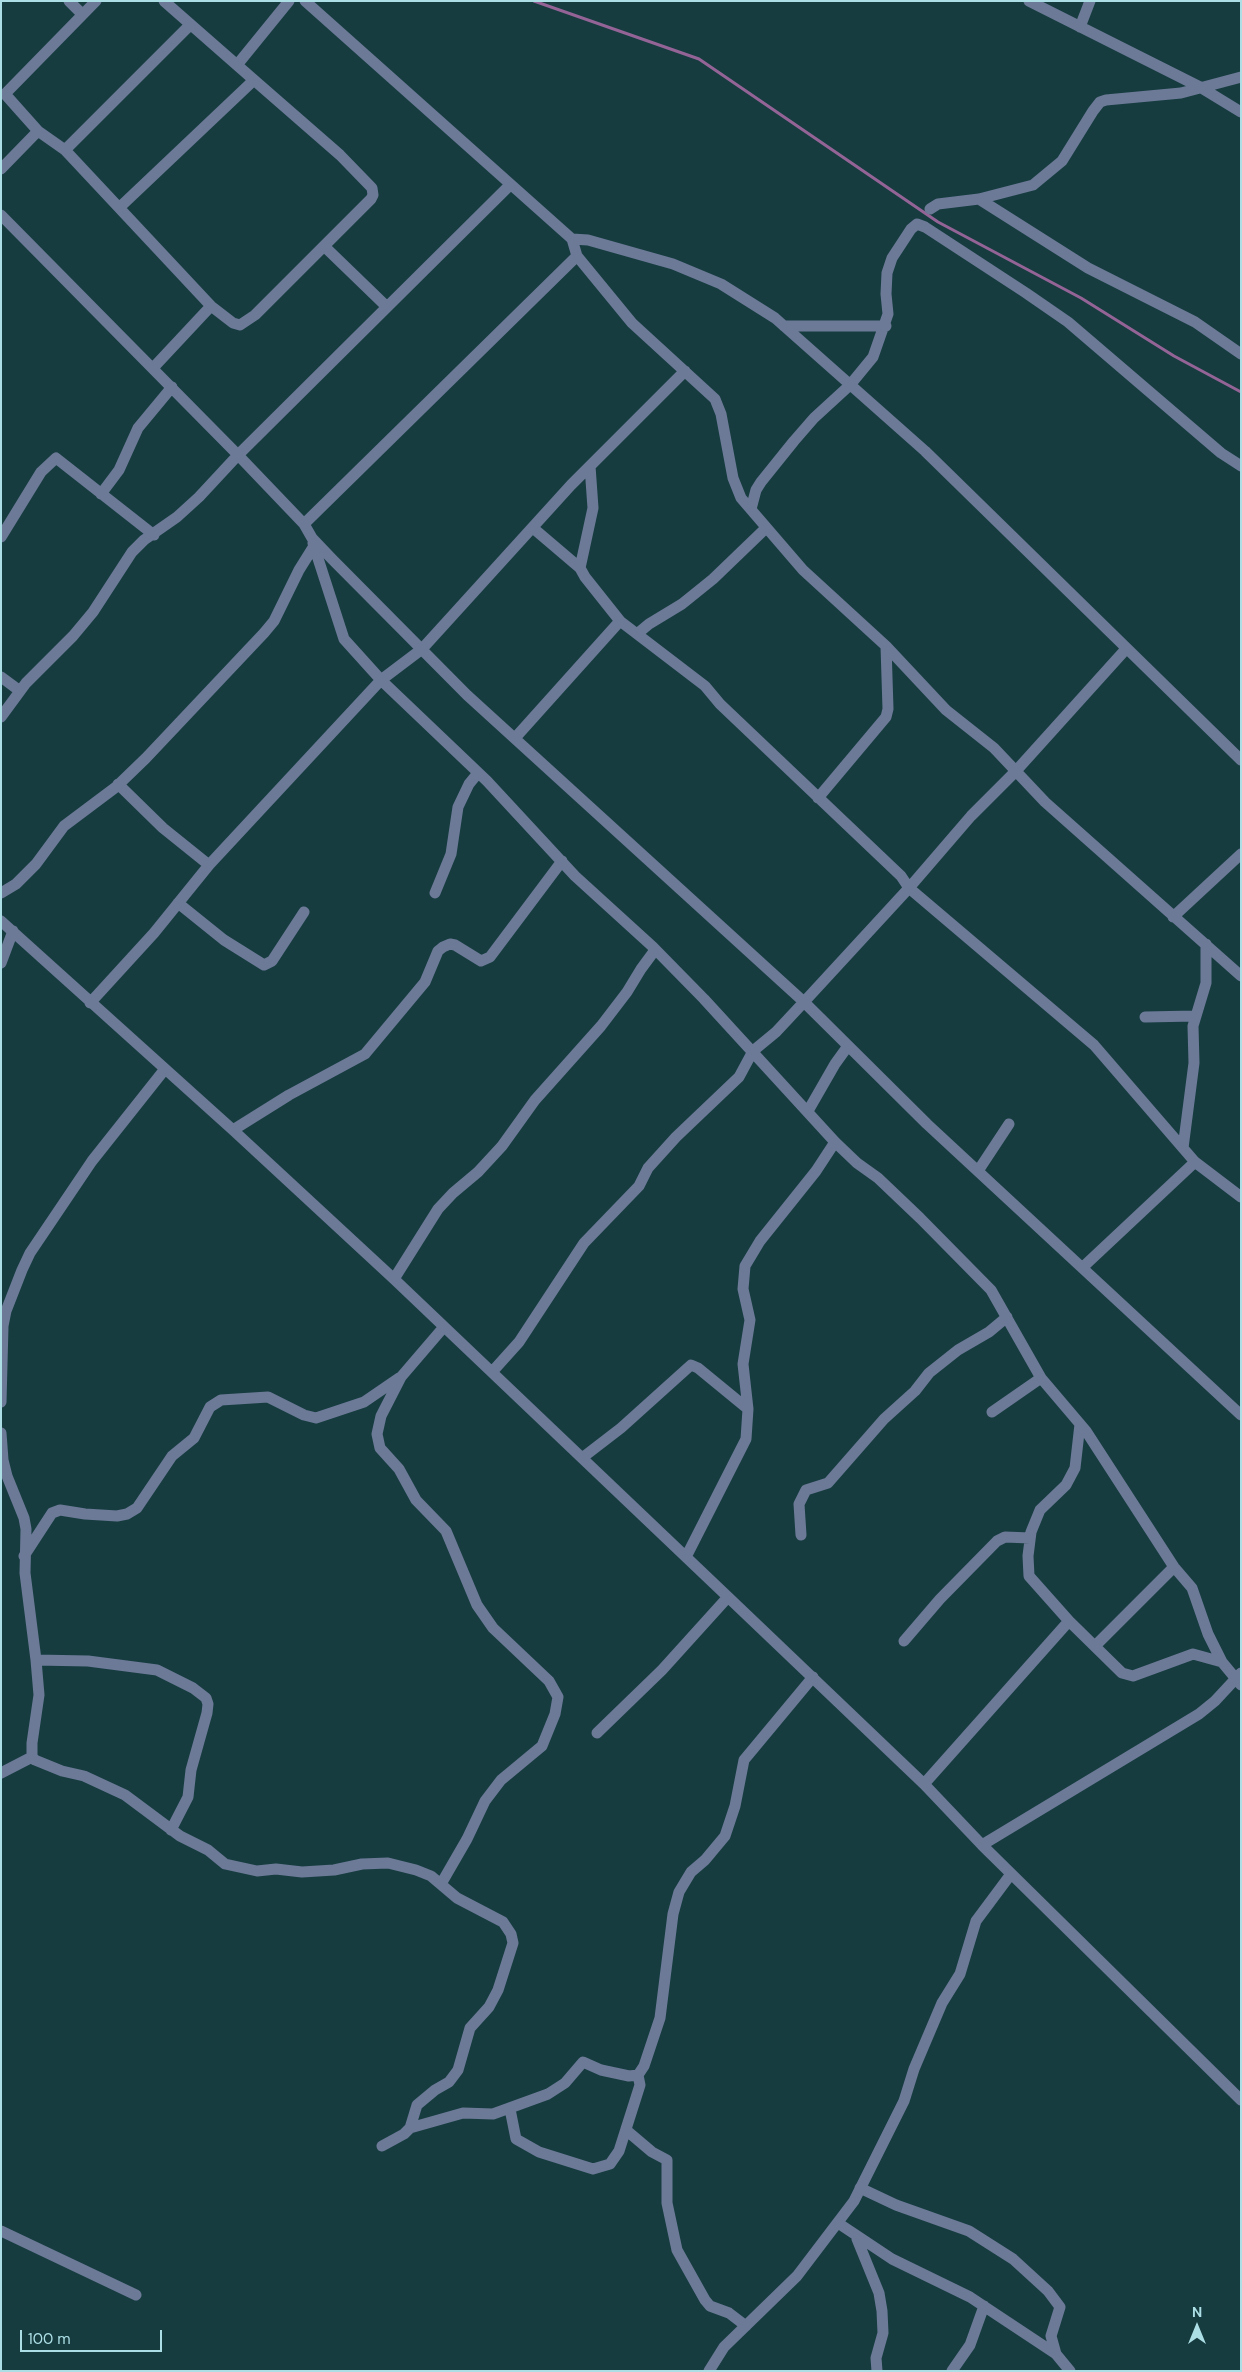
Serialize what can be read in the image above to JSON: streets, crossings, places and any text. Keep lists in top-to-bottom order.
{
  "scale_bar": "100 m",
  "north": "top"
}
